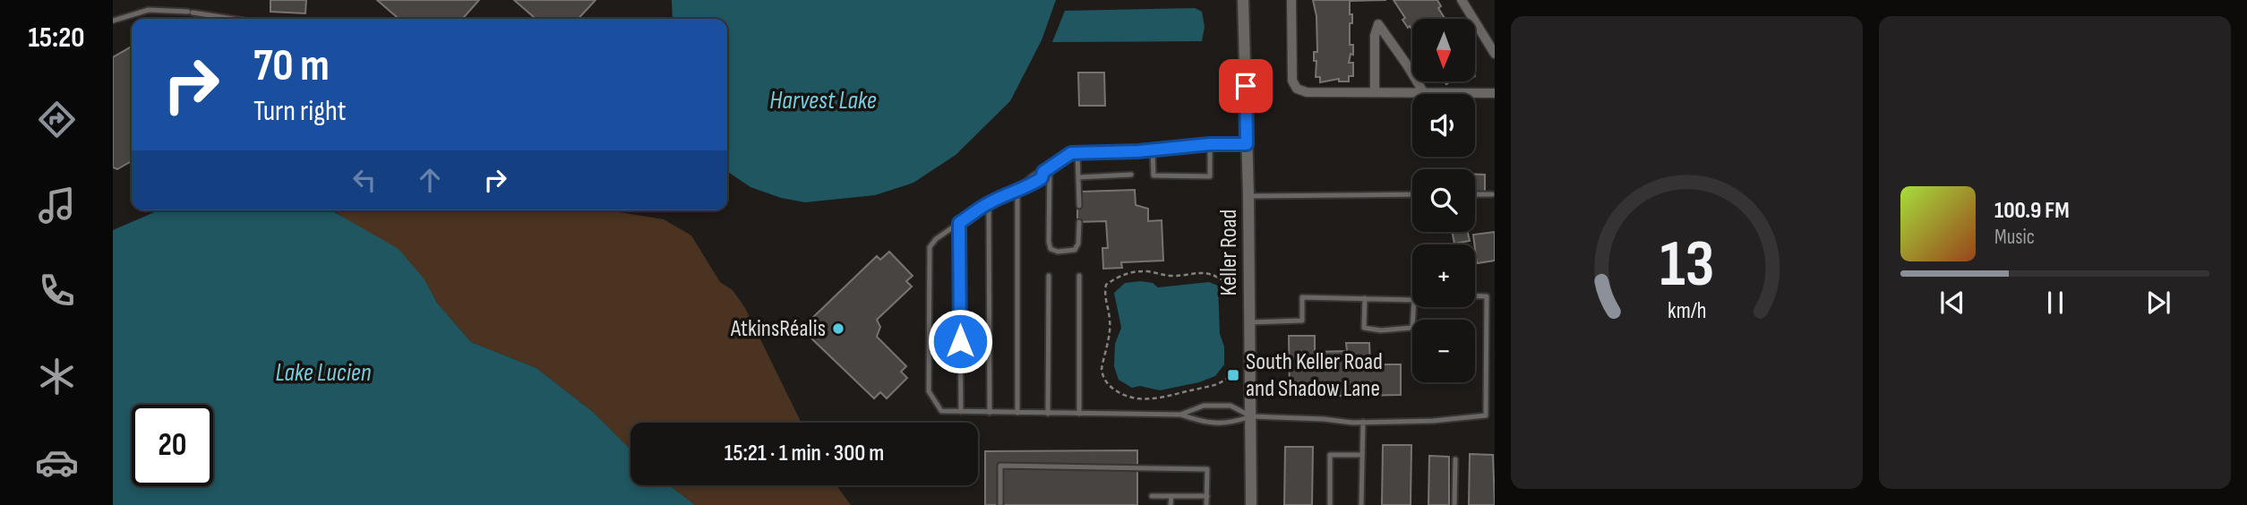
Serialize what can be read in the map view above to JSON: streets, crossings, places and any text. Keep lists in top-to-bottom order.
{
  "streets": {
    "street": ["Keller Road"]
  },
  "water": ["Harvest Lake", "Lake Lucien"],
  "places": {
    "other": ["AtkinsRéalis"],
    "transit": ["South Keller Road and Shadow Lane"]
  },
  "north": "bottom",
  "page": {
    "tabs": "15:20",
    "map_buttons": ["+", "−"],
    "turn": ["70 m", "Turn right"],
    "song": ["100.9 FM", "Music"],
    "limit": "20",
    "trip": "15:21 · 1 min · 300 m",
    "gauge": ["13", "km/h"]
  }
}
